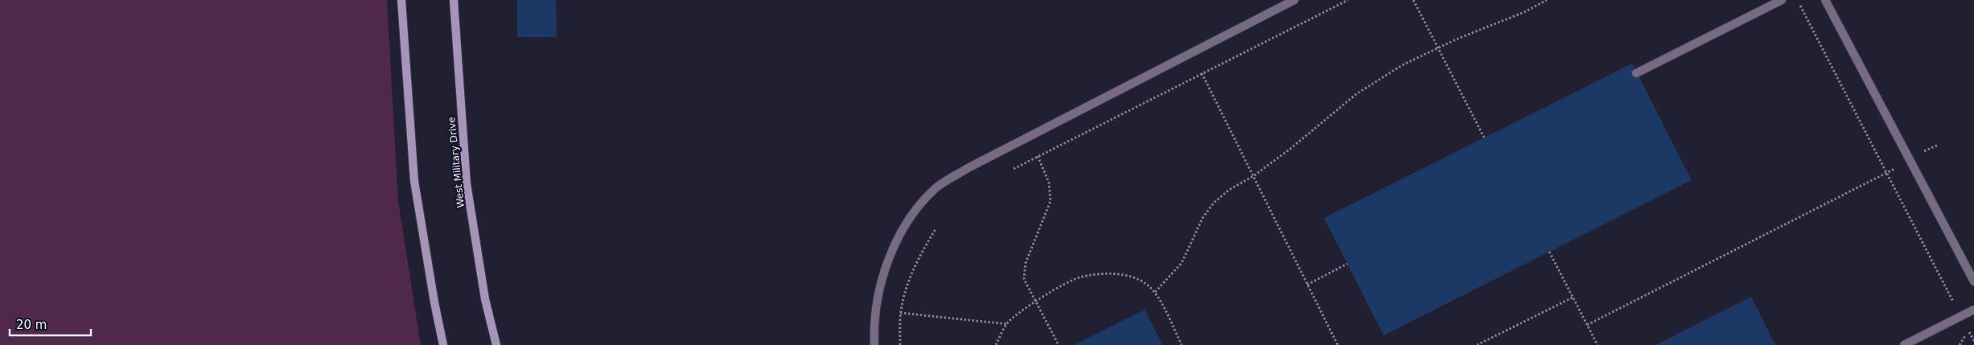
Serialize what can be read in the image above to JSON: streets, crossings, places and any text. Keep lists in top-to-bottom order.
{
  "streets": {
    "main road": ["West Military Drive"]
  },
  "scale_bar": "20 m"
}
